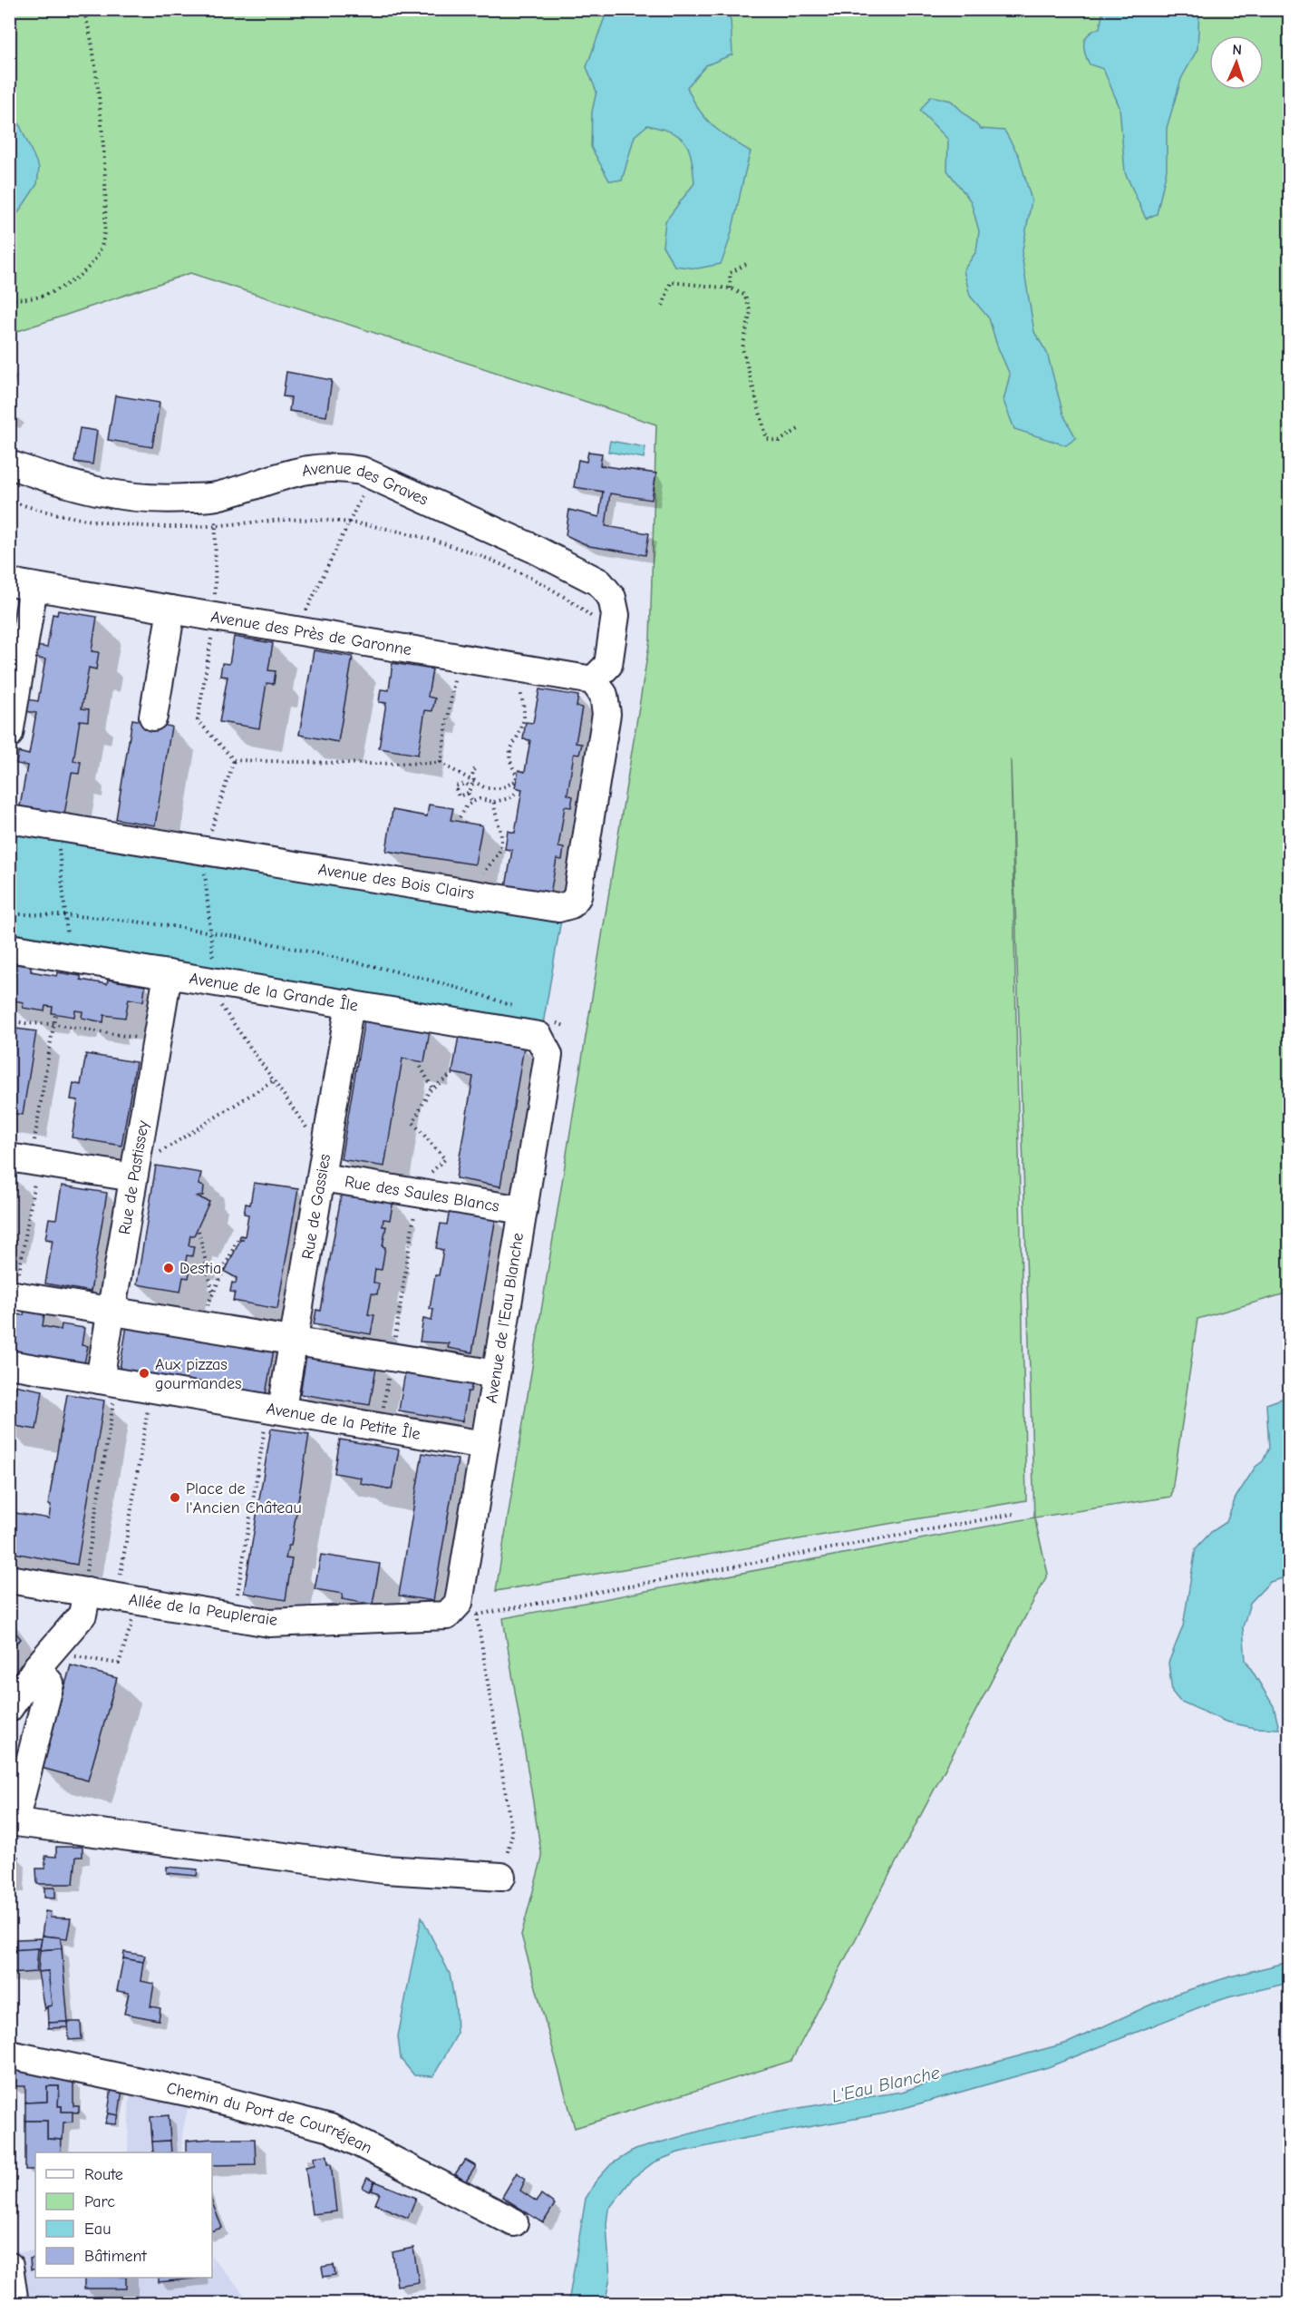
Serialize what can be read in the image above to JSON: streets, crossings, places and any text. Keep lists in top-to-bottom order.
{
  "streets": {
    "street": [
      "Avenue des Graves",
      "Avenue des Près de Garonne",
      "Avenue des Bois Clairs",
      "Avenue de la Grande Île",
      "Rue de Pastissey",
      "Rue des Saules Blancs",
      "Rue de Gassies",
      "Avenue de l'Eau Blanche",
      "Avenue de la Petite Île",
      "Allée de la Peupleraie",
      "Chemin du Port de Courréjean"
    ]
  },
  "crossings": [
    ["Avenue des Graves", "Avenue des Près de Garonne"],
    ["Avenue des Graves", "Avenue des Bois Clairs"],
    ["Avenue des Près de Garonne", "Avenue des Bois Clairs"],
    ["Avenue de la Grande Île", "Rue de Pastissey"],
    ["Avenue de la Grande Île", "Rue de Gassies"],
    ["Avenue de la Grande Île", "Avenue de l'Eau Blanche"],
    ["Rue de Pastissey", "Avenue de la Petite Île"],
    ["Rue des Saules Blancs", "Rue de Gassies"],
    ["Rue des Saules Blancs", "Avenue de l'Eau Blanche"],
    ["Rue de Gassies", "Avenue de la Petite Île"],
    ["Avenue de l'Eau Blanche", "Avenue de la Petite Île"],
    ["Avenue de l'Eau Blanche", "Allée de la Peupleraie"]
  ],
  "water": ["L'Eau Blanche"],
  "places": ["Destia", "Aux pizzas gourmandes", "Place de l'Ancien Château"],
  "legend": [
    "Route",
    "Parc",
    "Eau",
    "Bâtiment"
  ],
  "north": "top"
}
